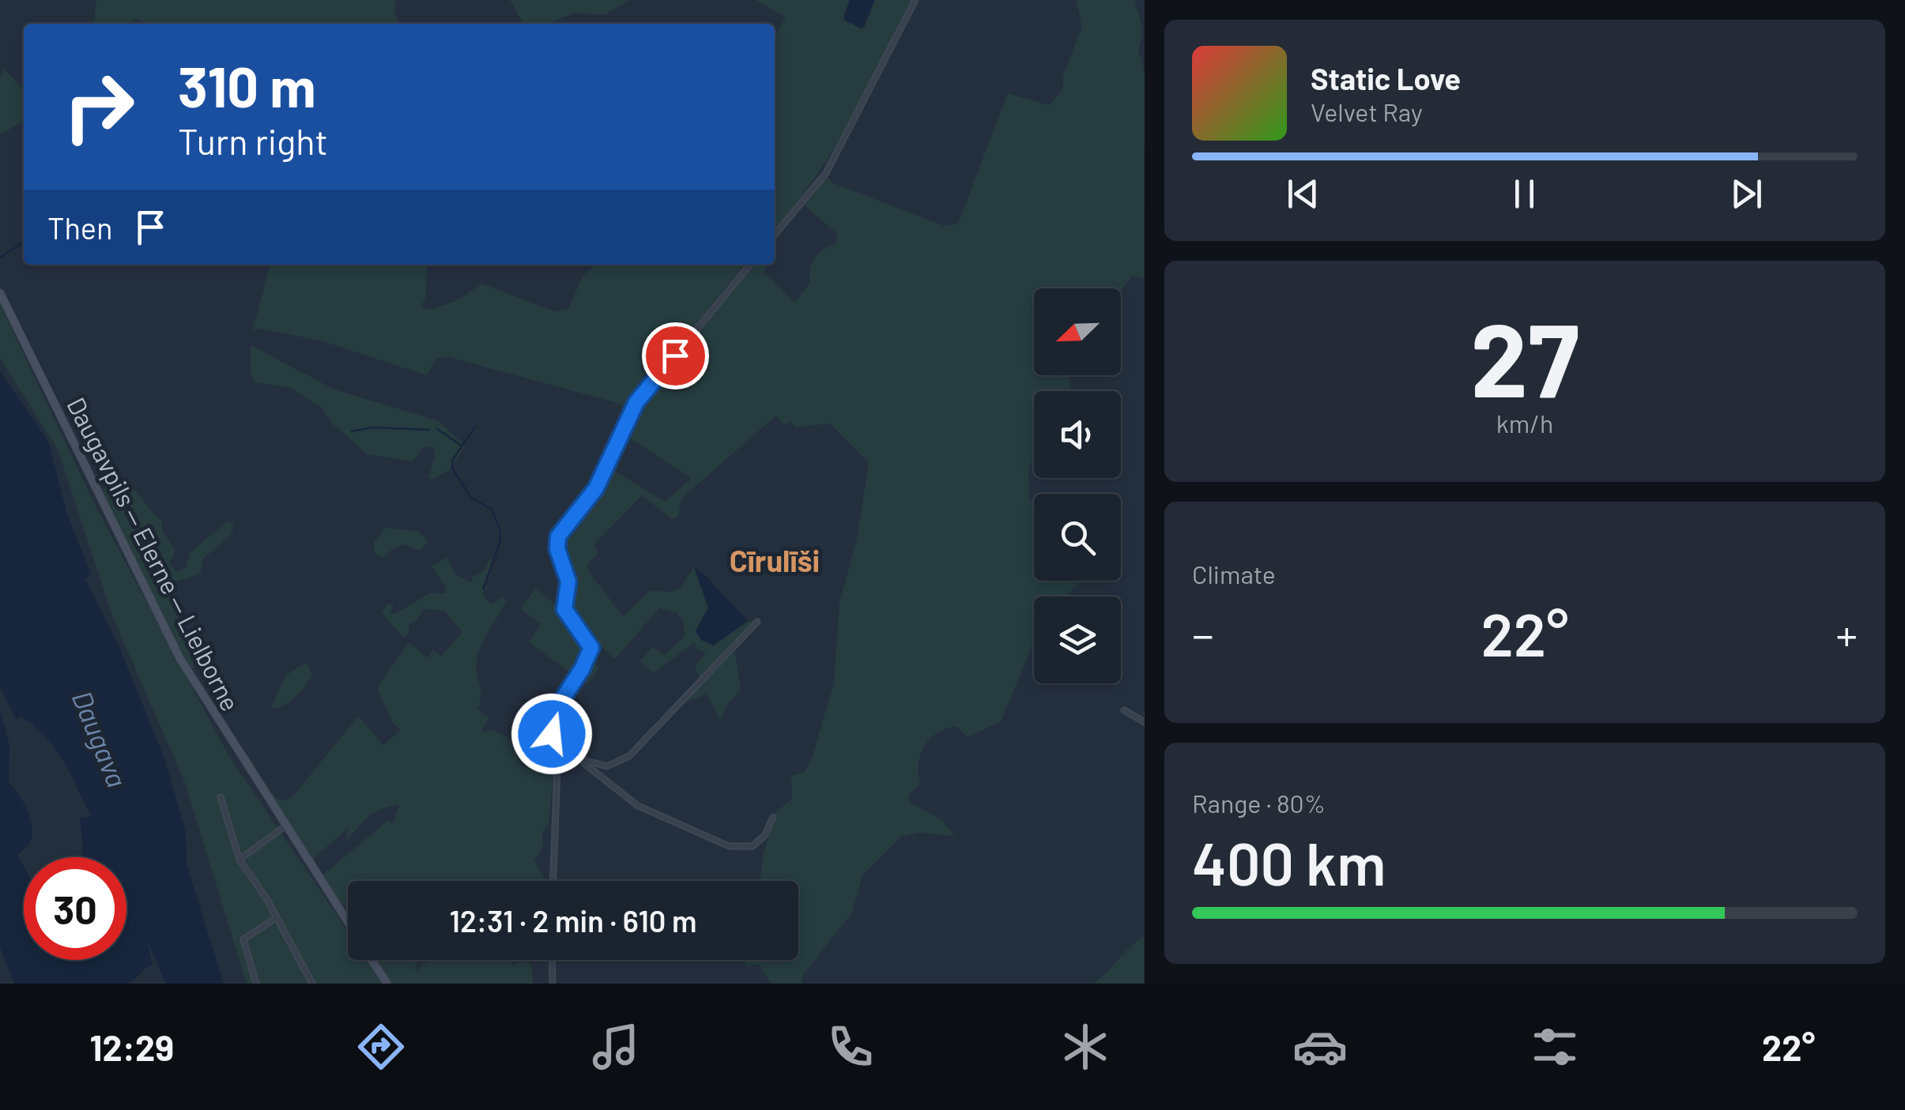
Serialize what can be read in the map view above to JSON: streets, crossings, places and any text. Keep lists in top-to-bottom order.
{
  "streets": {
    "main road": ["Daugavpils — Elerne — Lielborne"]
  },
  "districts": ["Cīrulīši"],
  "water": ["Daugava"],
  "north": "bottom left",
  "page": {
    "turn": ["310 m", "Turn right"],
    "song": ["Static Love", "Velvet Ray"],
    "then": "Then",
    "tile": [
      ["27", "km/h"],
      "Climate",
      ["Range · 80%", "400 km"]
    ],
    "heat": ["−", "22°", "+"],
    "limit": "30",
    "trip": "12:31 · 2 min · 610 m",
    "tabs": ["12:29", "22°"]
  }
}
